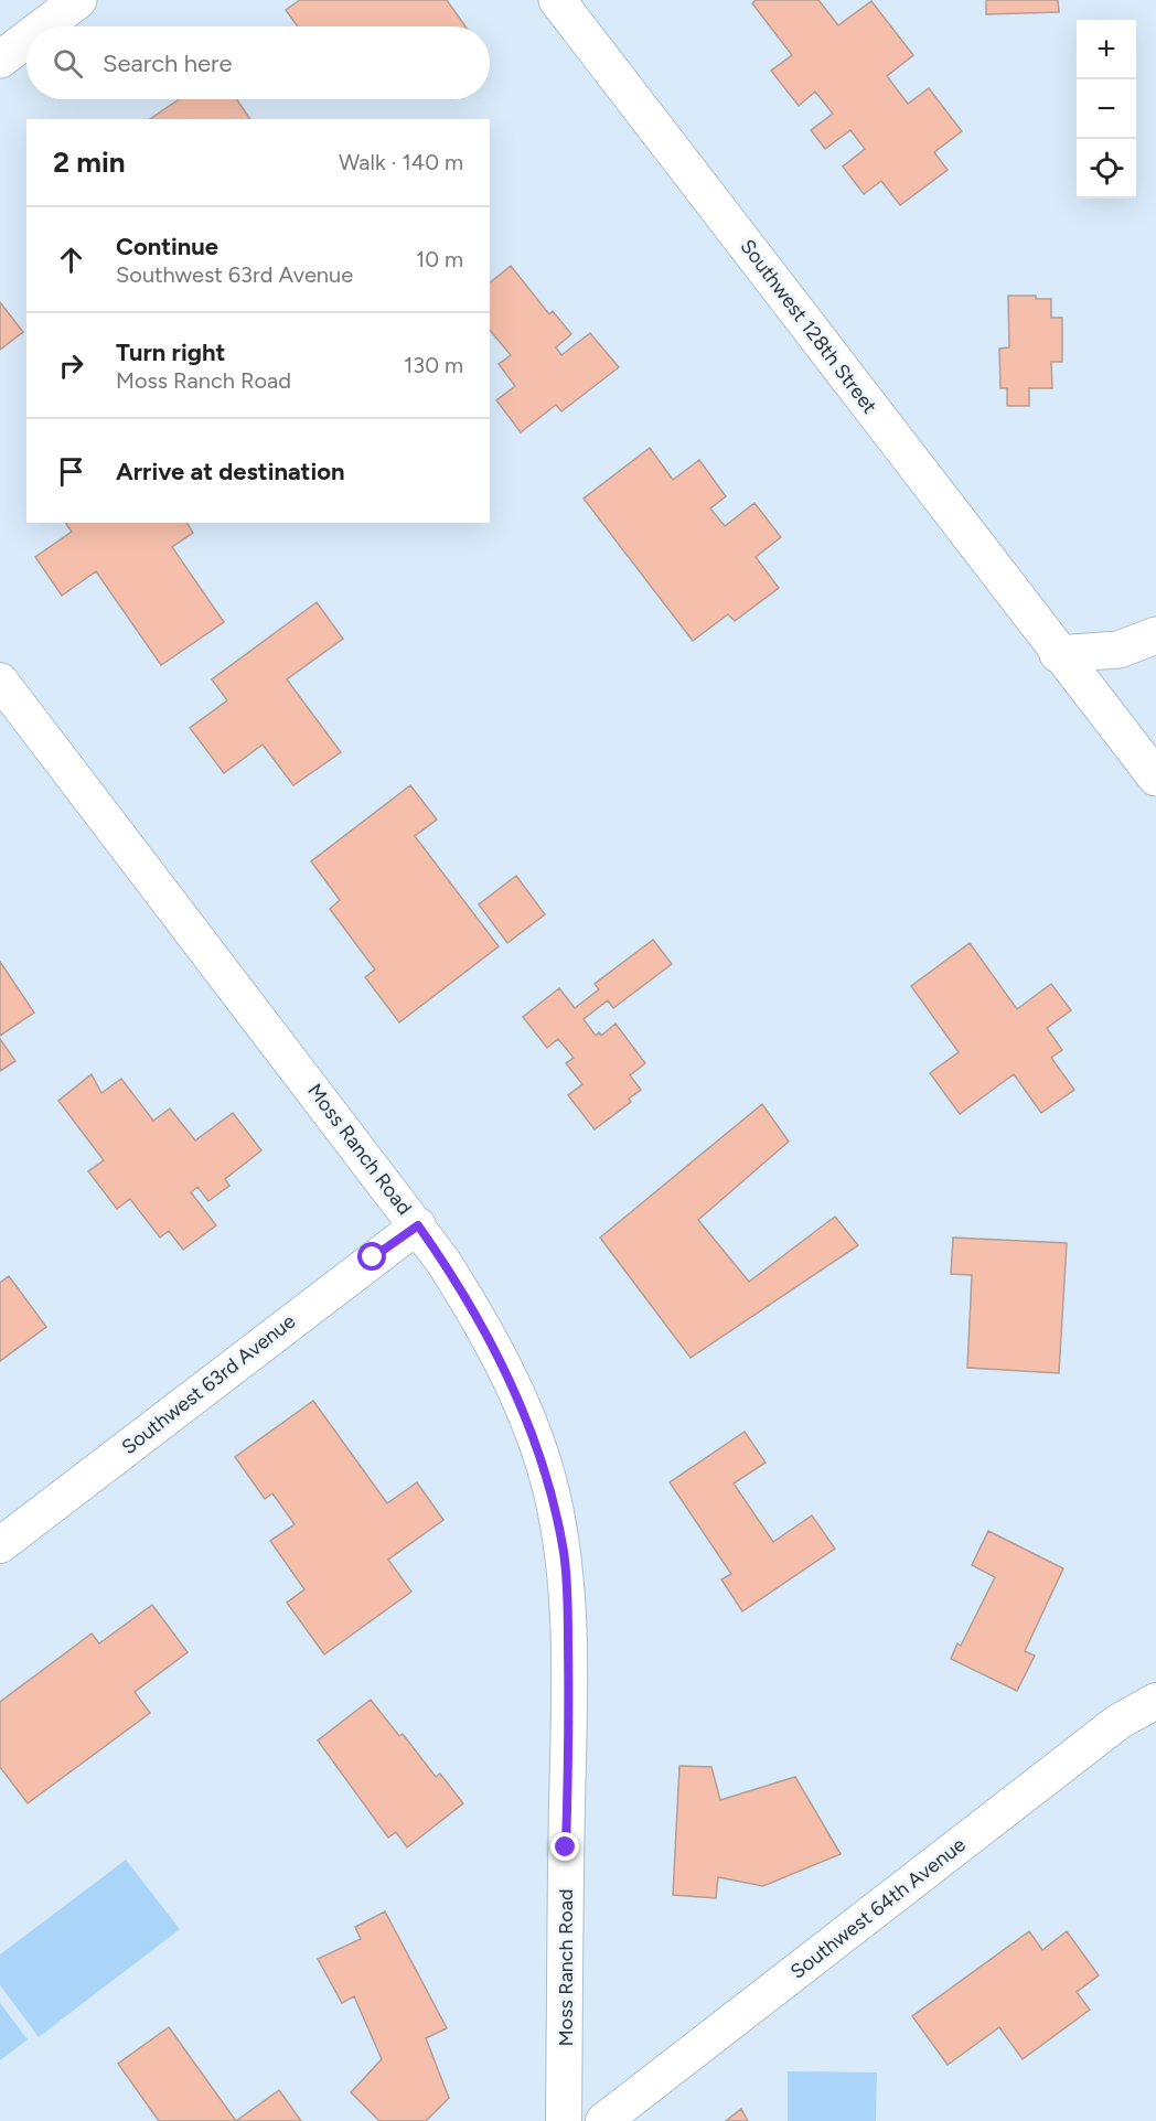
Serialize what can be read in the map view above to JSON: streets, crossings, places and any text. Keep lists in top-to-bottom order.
{
  "streets": {
    "street": [
      "Southwest 128th Street",
      "Moss Ranch Road",
      "Southwest 63rd Avenue",
      "Southwest 64th Avenue"
    ]
  },
  "crossings": [
    ["Moss Ranch Road", "Southwest 63rd Avenue"]
  ],
  "page": {
    "map_buttons": ["+", "−"],
    "search": "Search here",
    "heading": ["2 min", "Walk · 140 m"],
    "list": [
      ["Continue", "Southwest 63rd Avenue", "10 m"],
      ["Turn right", "Moss Ranch Road", "130 m"],
      "Arrive at destination"
    ]
  }
}
